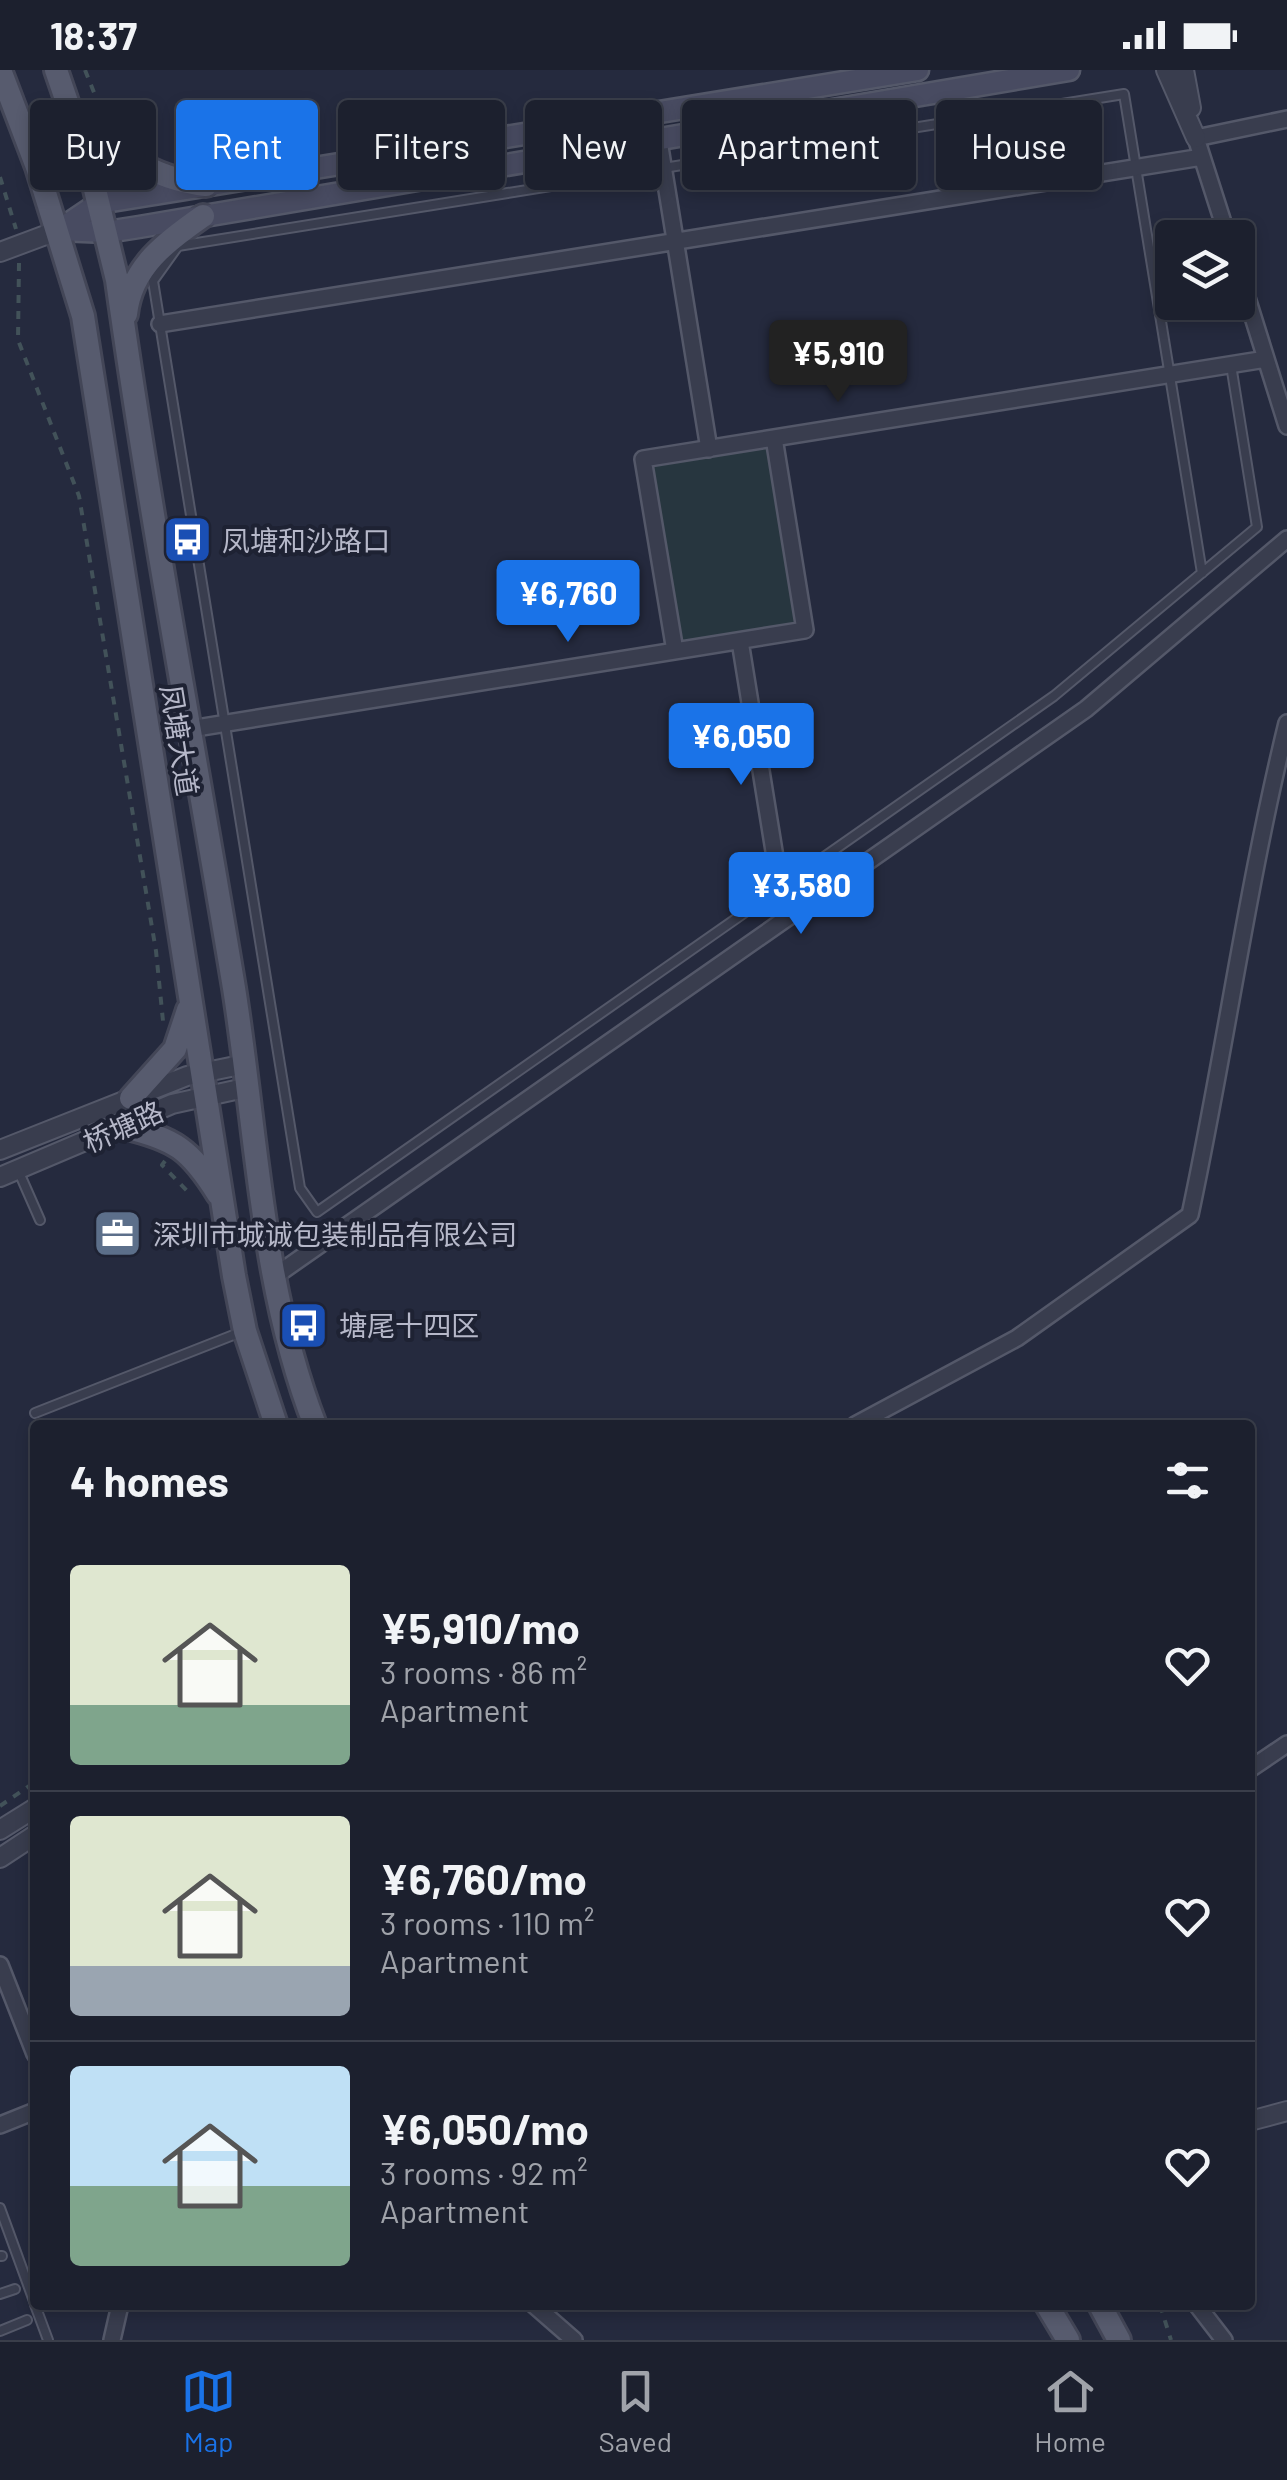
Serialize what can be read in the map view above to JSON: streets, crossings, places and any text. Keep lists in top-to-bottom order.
{
  "streets": {
    "main road": ["凤塘大道"],
    "street": ["桥塘路"]
  },
  "crossings": [
    ["凤塘大道", "桥塘路"]
  ],
  "places": {
    "bus stop": ["凤塘和沙路口", "塘尾十四区"],
    "office": ["深圳市城诚包装制品有限公司"]
  },
  "page": {
    "status": "18:37",
    "chip": [
      "Buy",
      "Rent",
      "Filters",
      "New",
      "Apartment",
      "House"
    ],
    "price": [
      "¥5,910",
      "¥6,760",
      "¥6,050",
      "¥3,580"
    ],
    "heading": "4 homes",
    "list": [
      {
        "name": "¥5,910/mo",
        "note": "3 rooms · 86 m² · Apartment"
      },
      {
        "name": "¥6,760/mo",
        "note": "3 rooms · 110 m² · Apartment"
      },
      {
        "name": "¥6,050/mo",
        "note": "3 rooms · 92 m² · Apartment"
      }
    ],
    "tabs": ["Map", "Saved", "Home"]
  }
}
